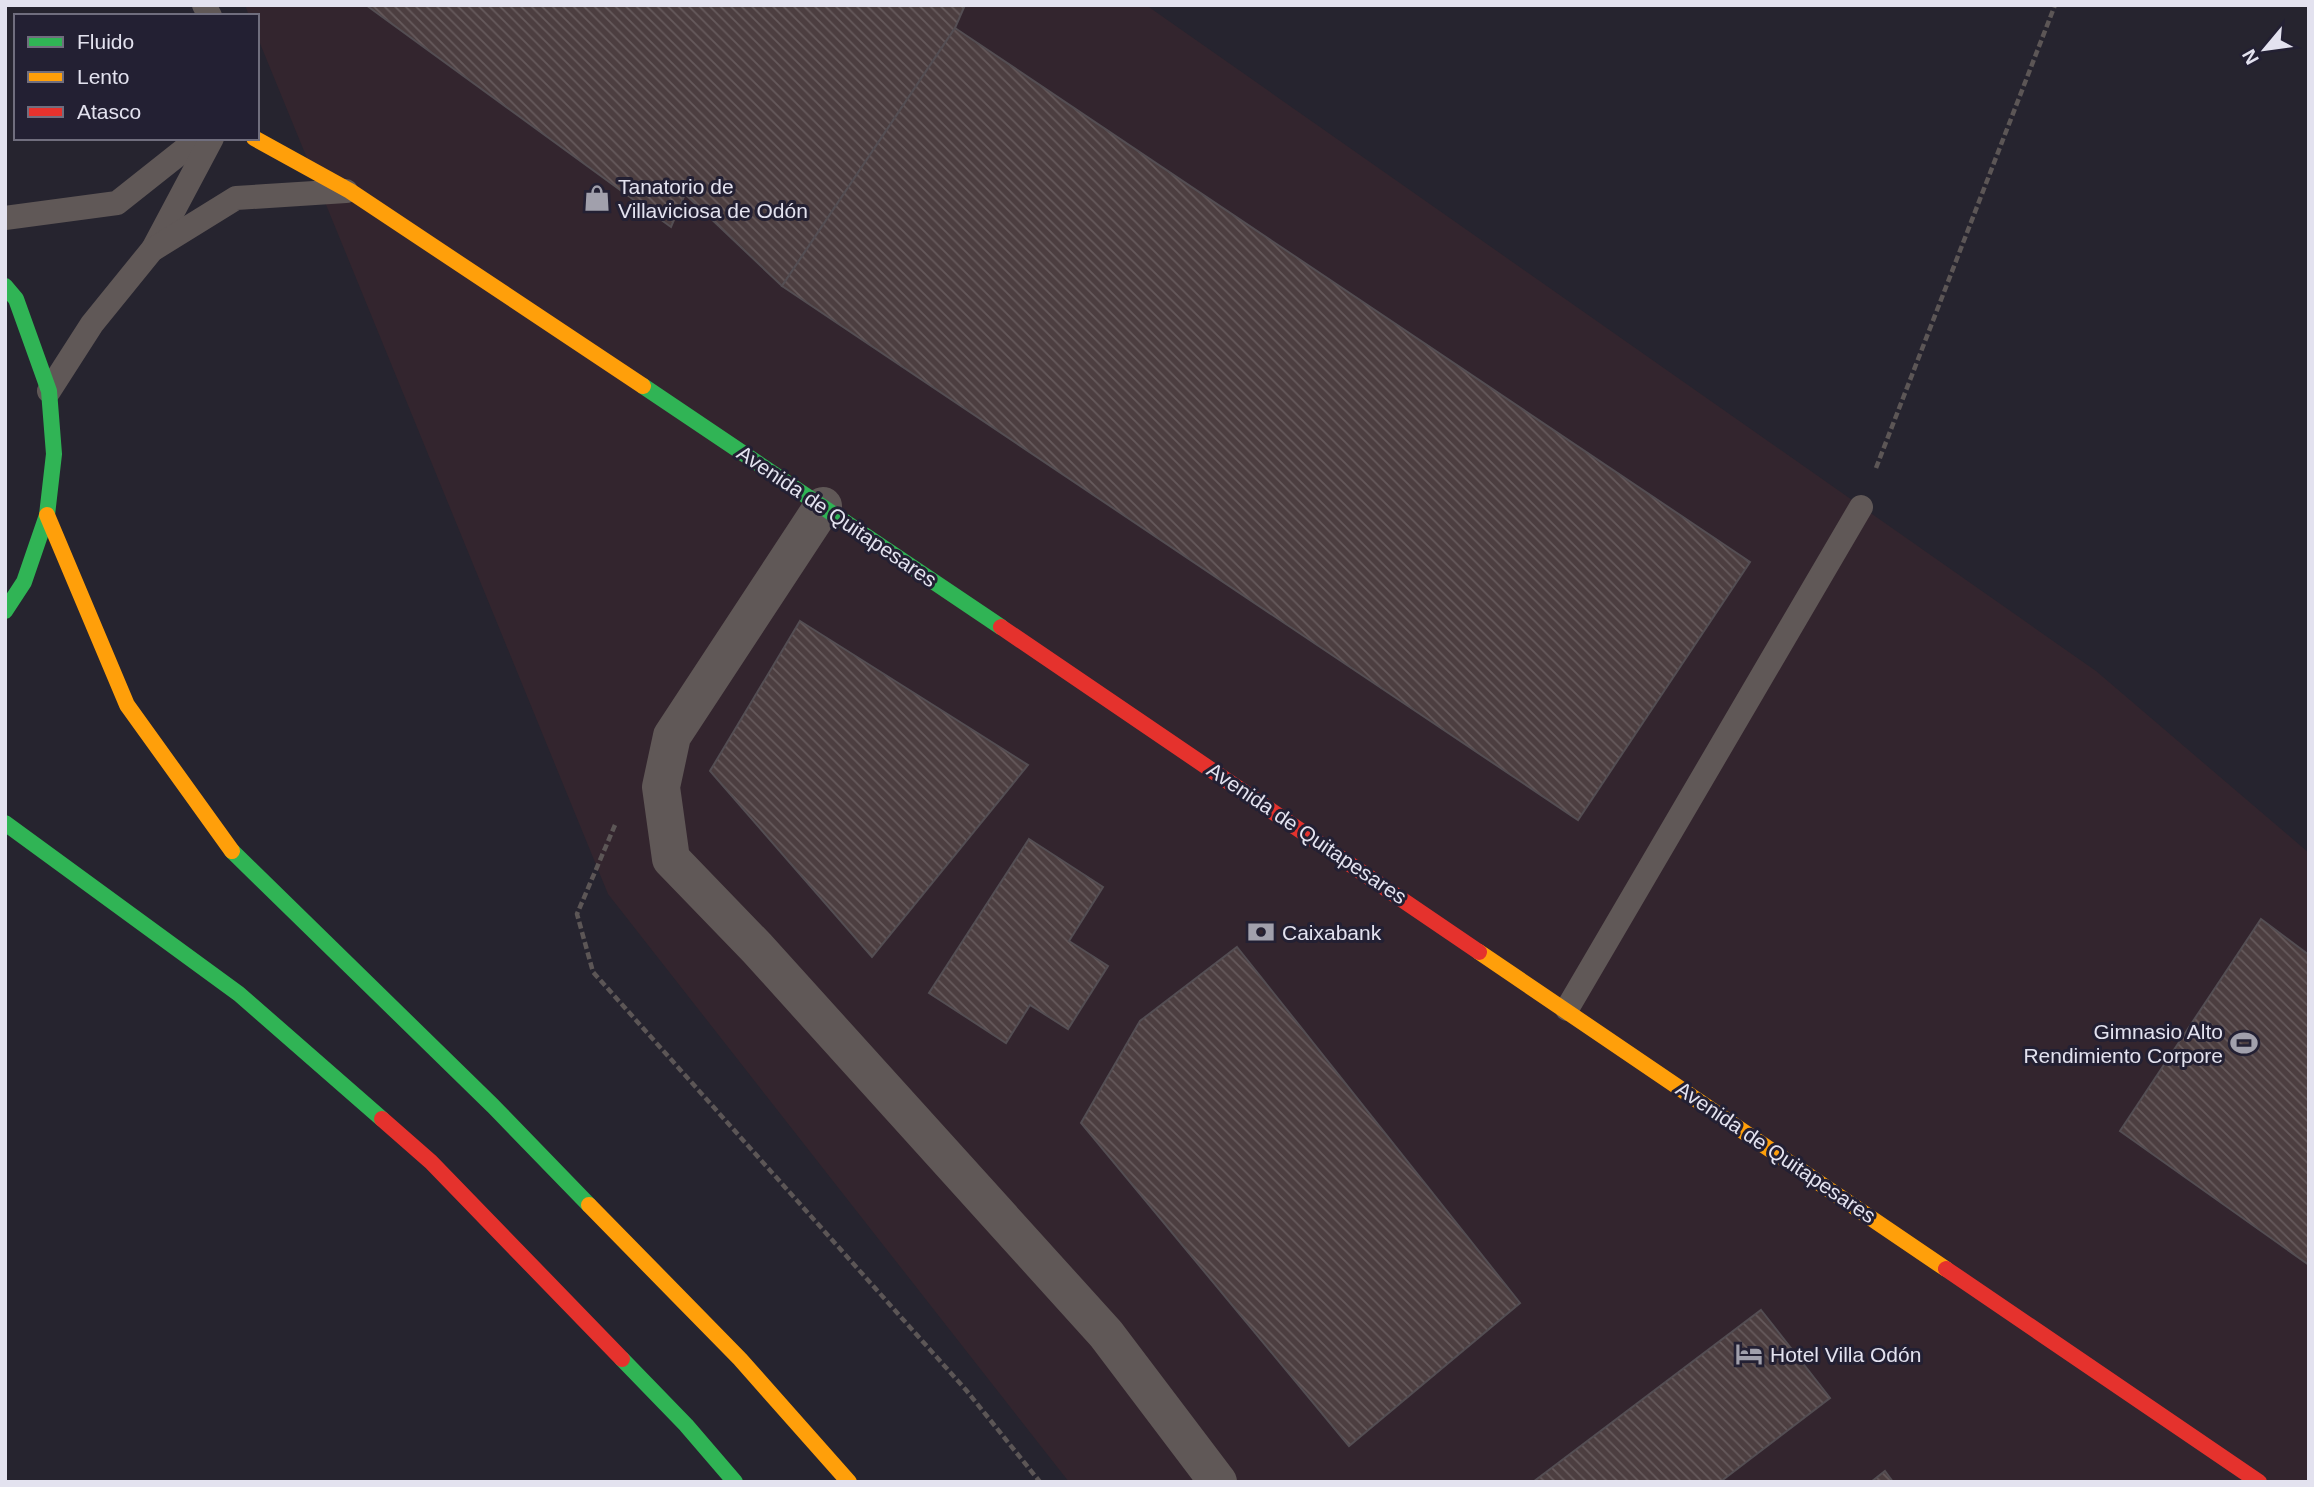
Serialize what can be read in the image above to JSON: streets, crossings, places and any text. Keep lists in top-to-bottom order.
{
  "streets": {
    "main road": ["Avenida de Quitapesares"]
  },
  "places": {
    "shop": ["Tanatorio de Villaviciosa de Odón"],
    "bank": ["Caixabank"],
    "sports": ["Gimnasio Alto Rendimiento Corpore"],
    "hotel": ["Hotel Villa Odón"]
  },
  "legend": ["Fluido", "Lento", "Atasco"],
  "north": "bottom left"
}
